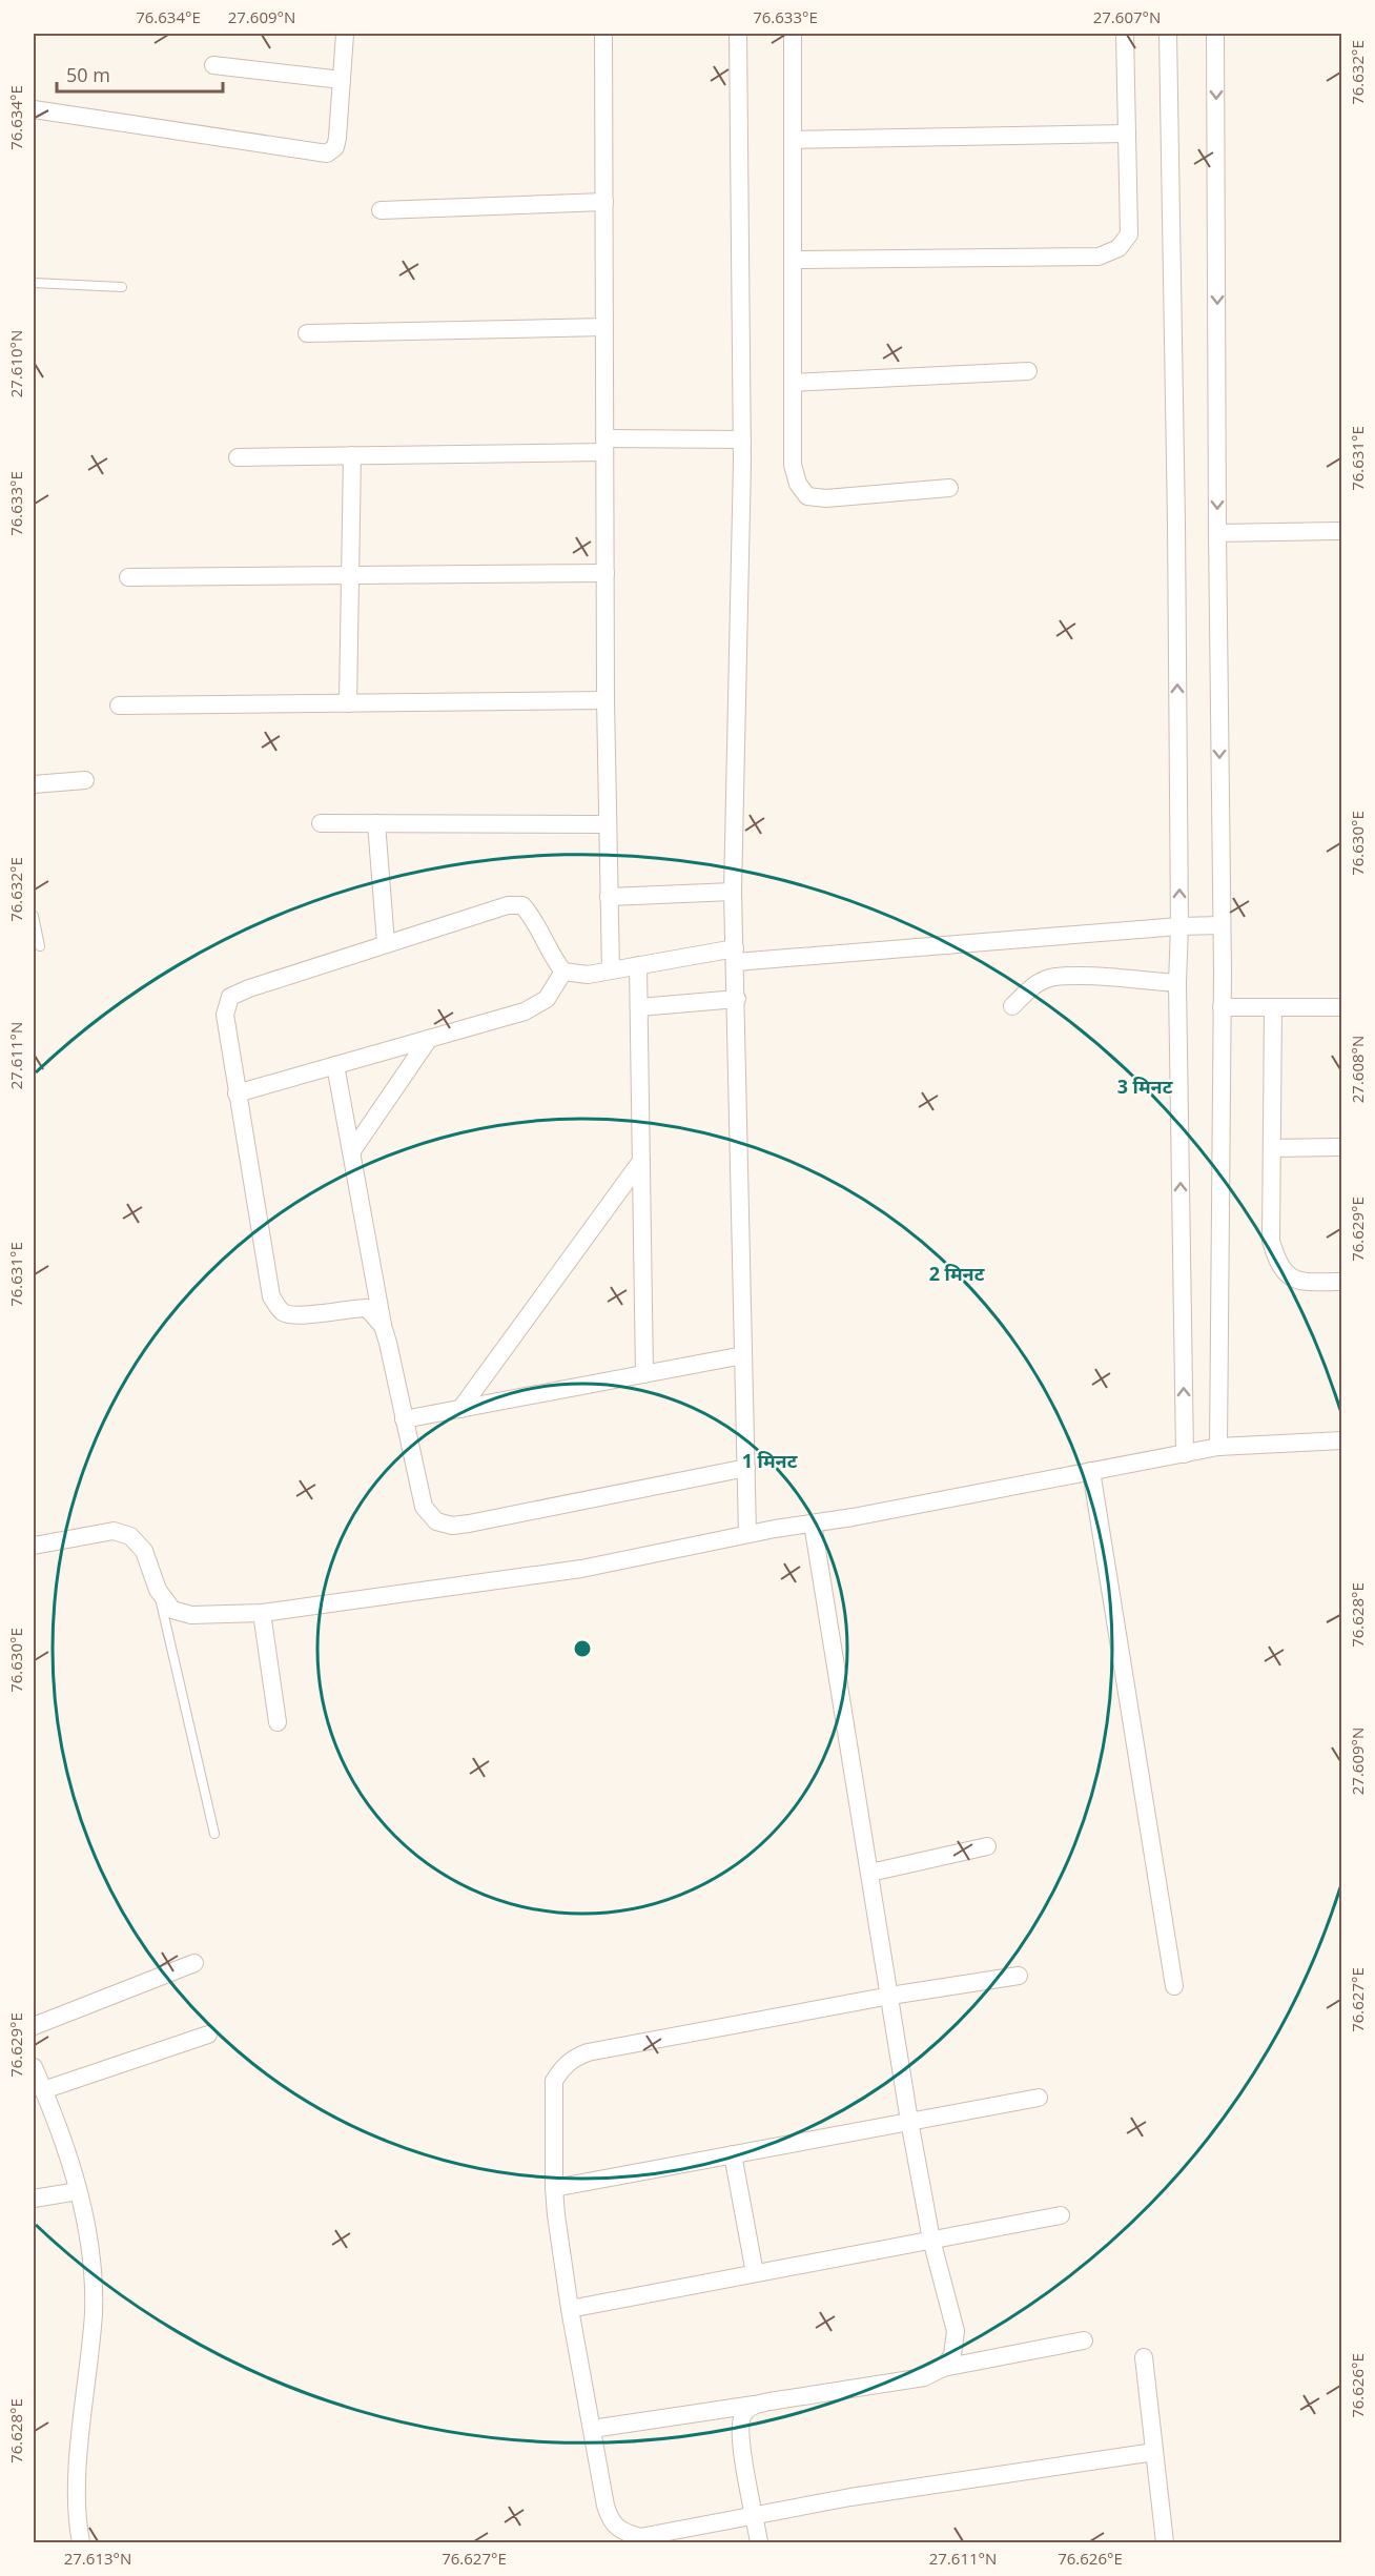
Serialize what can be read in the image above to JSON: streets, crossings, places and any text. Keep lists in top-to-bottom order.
{
  "scale_bar": "50 m",
  "coordinates": [
    "76.634°E",
    "27.609°N",
    "76.633°E",
    "27.607°N",
    "76.632°E",
    "27.610°N",
    "76.631°E",
    "76.630°E",
    "27.611°N",
    "27.608°N",
    "76.629°E",
    "76.628°E",
    "76.627°E",
    "76.626°E",
    "27.613°N"
  ],
  "rings": ["3 मिनट", "2 मिनट", "1 मिनट"]
}
